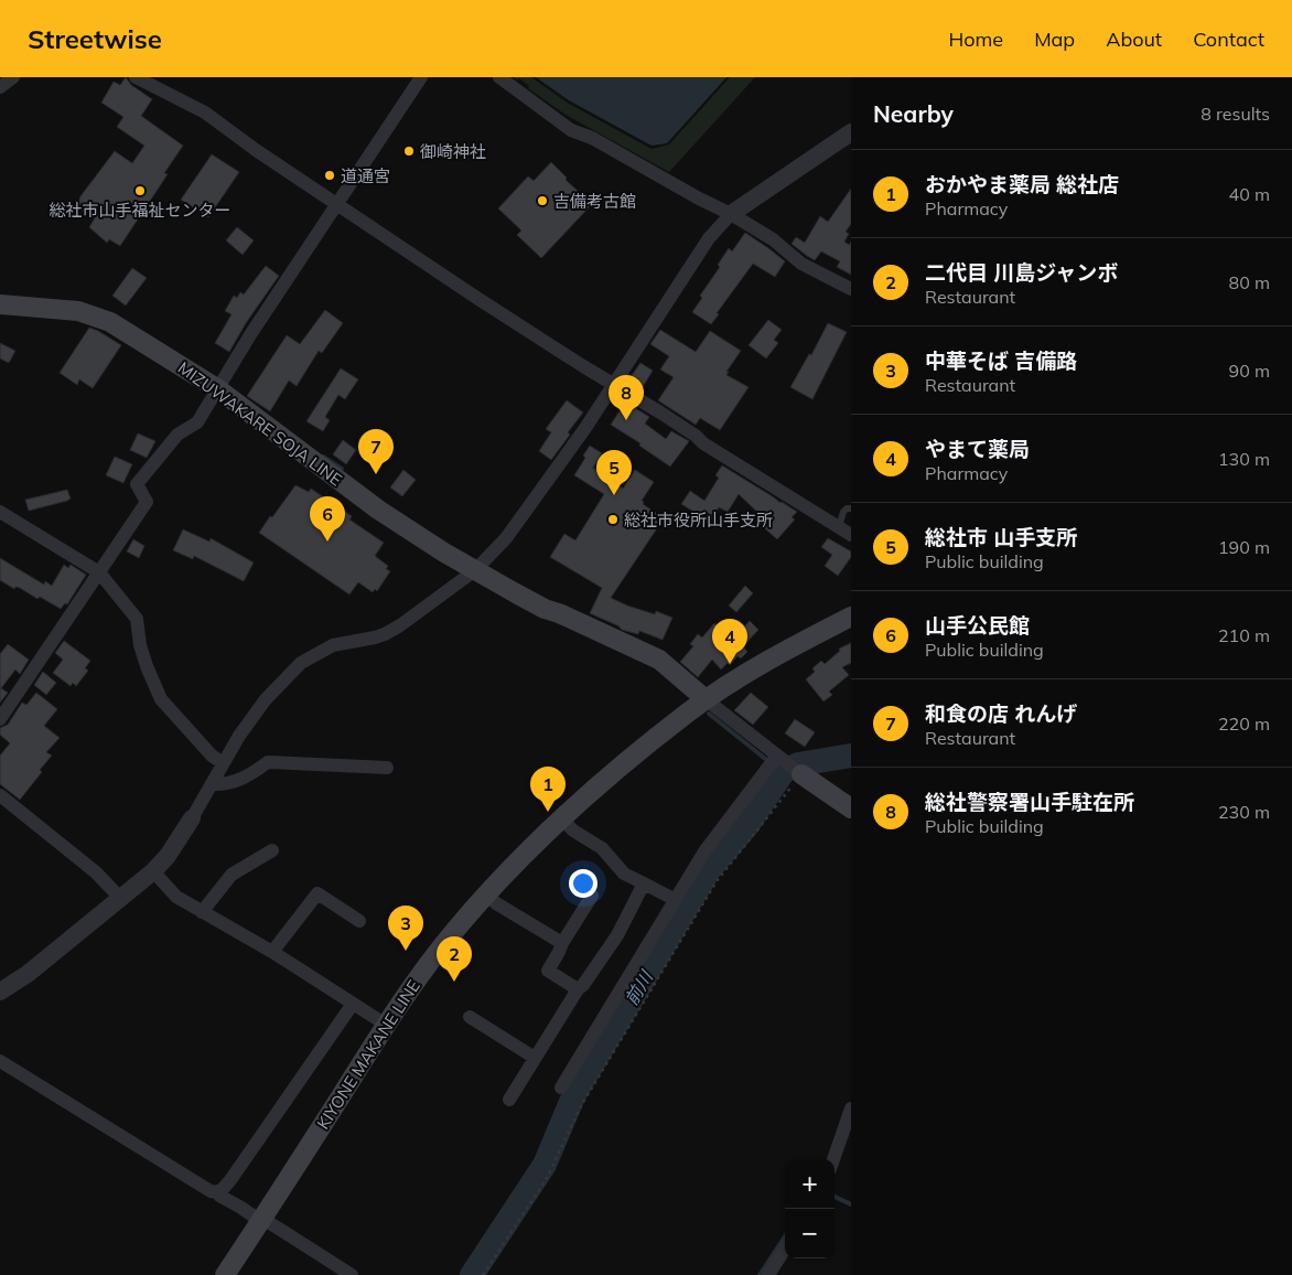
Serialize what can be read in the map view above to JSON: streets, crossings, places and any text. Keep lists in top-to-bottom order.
{
  "streets": {
    "main road": ["MIZUWAKARE SOJA LINE", "KIYONE MAKANE LINE"]
  },
  "crossings": [
    ["MIZUWAKARE SOJA LINE", "KIYONE MAKANE LINE"]
  ],
  "water": ["前川"],
  "places": [
    "御崎神社",
    "道通宮",
    "総社市山手福祉センター",
    "吉備考古館",
    "総社市役所山手支所"
  ],
  "page": {
    "header": "Streetwise",
    "nav": [
      "Home",
      "Map",
      "About",
      "Contact"
    ],
    "heading": ["Nearby", "8 results"],
    "list": [
      {
        "mark": "1",
        "name": "おかやま薬局 総社店",
        "note": "Pharmacy",
        "value": "40 m"
      },
      {
        "mark": "2",
        "name": "二代目 川島ジャンボ",
        "note": "Restaurant",
        "value": "80 m"
      },
      {
        "mark": "3",
        "name": "中華そば 吉備路",
        "note": "Restaurant",
        "value": "90 m"
      },
      {
        "mark": "4",
        "name": "やまて薬局",
        "note": "Pharmacy",
        "value": "130 m"
      },
      {
        "mark": "5",
        "name": "総社市 山手支所",
        "note": "Public building",
        "value": "190 m"
      },
      {
        "mark": "6",
        "name": "山手公民館",
        "note": "Public building",
        "value": "210 m"
      },
      {
        "mark": "7",
        "name": "和食の店 れんげ",
        "note": "Restaurant",
        "value": "220 m"
      },
      {
        "mark": "8",
        "name": "総社警察署山手駐在所",
        "note": "Public building",
        "value": "230 m"
      }
    ],
    "pins": [
      "8",
      "7",
      "5",
      "6",
      "4",
      "1",
      "3",
      "2"
    ],
    "map_buttons": ["+", "−"]
  }
}
